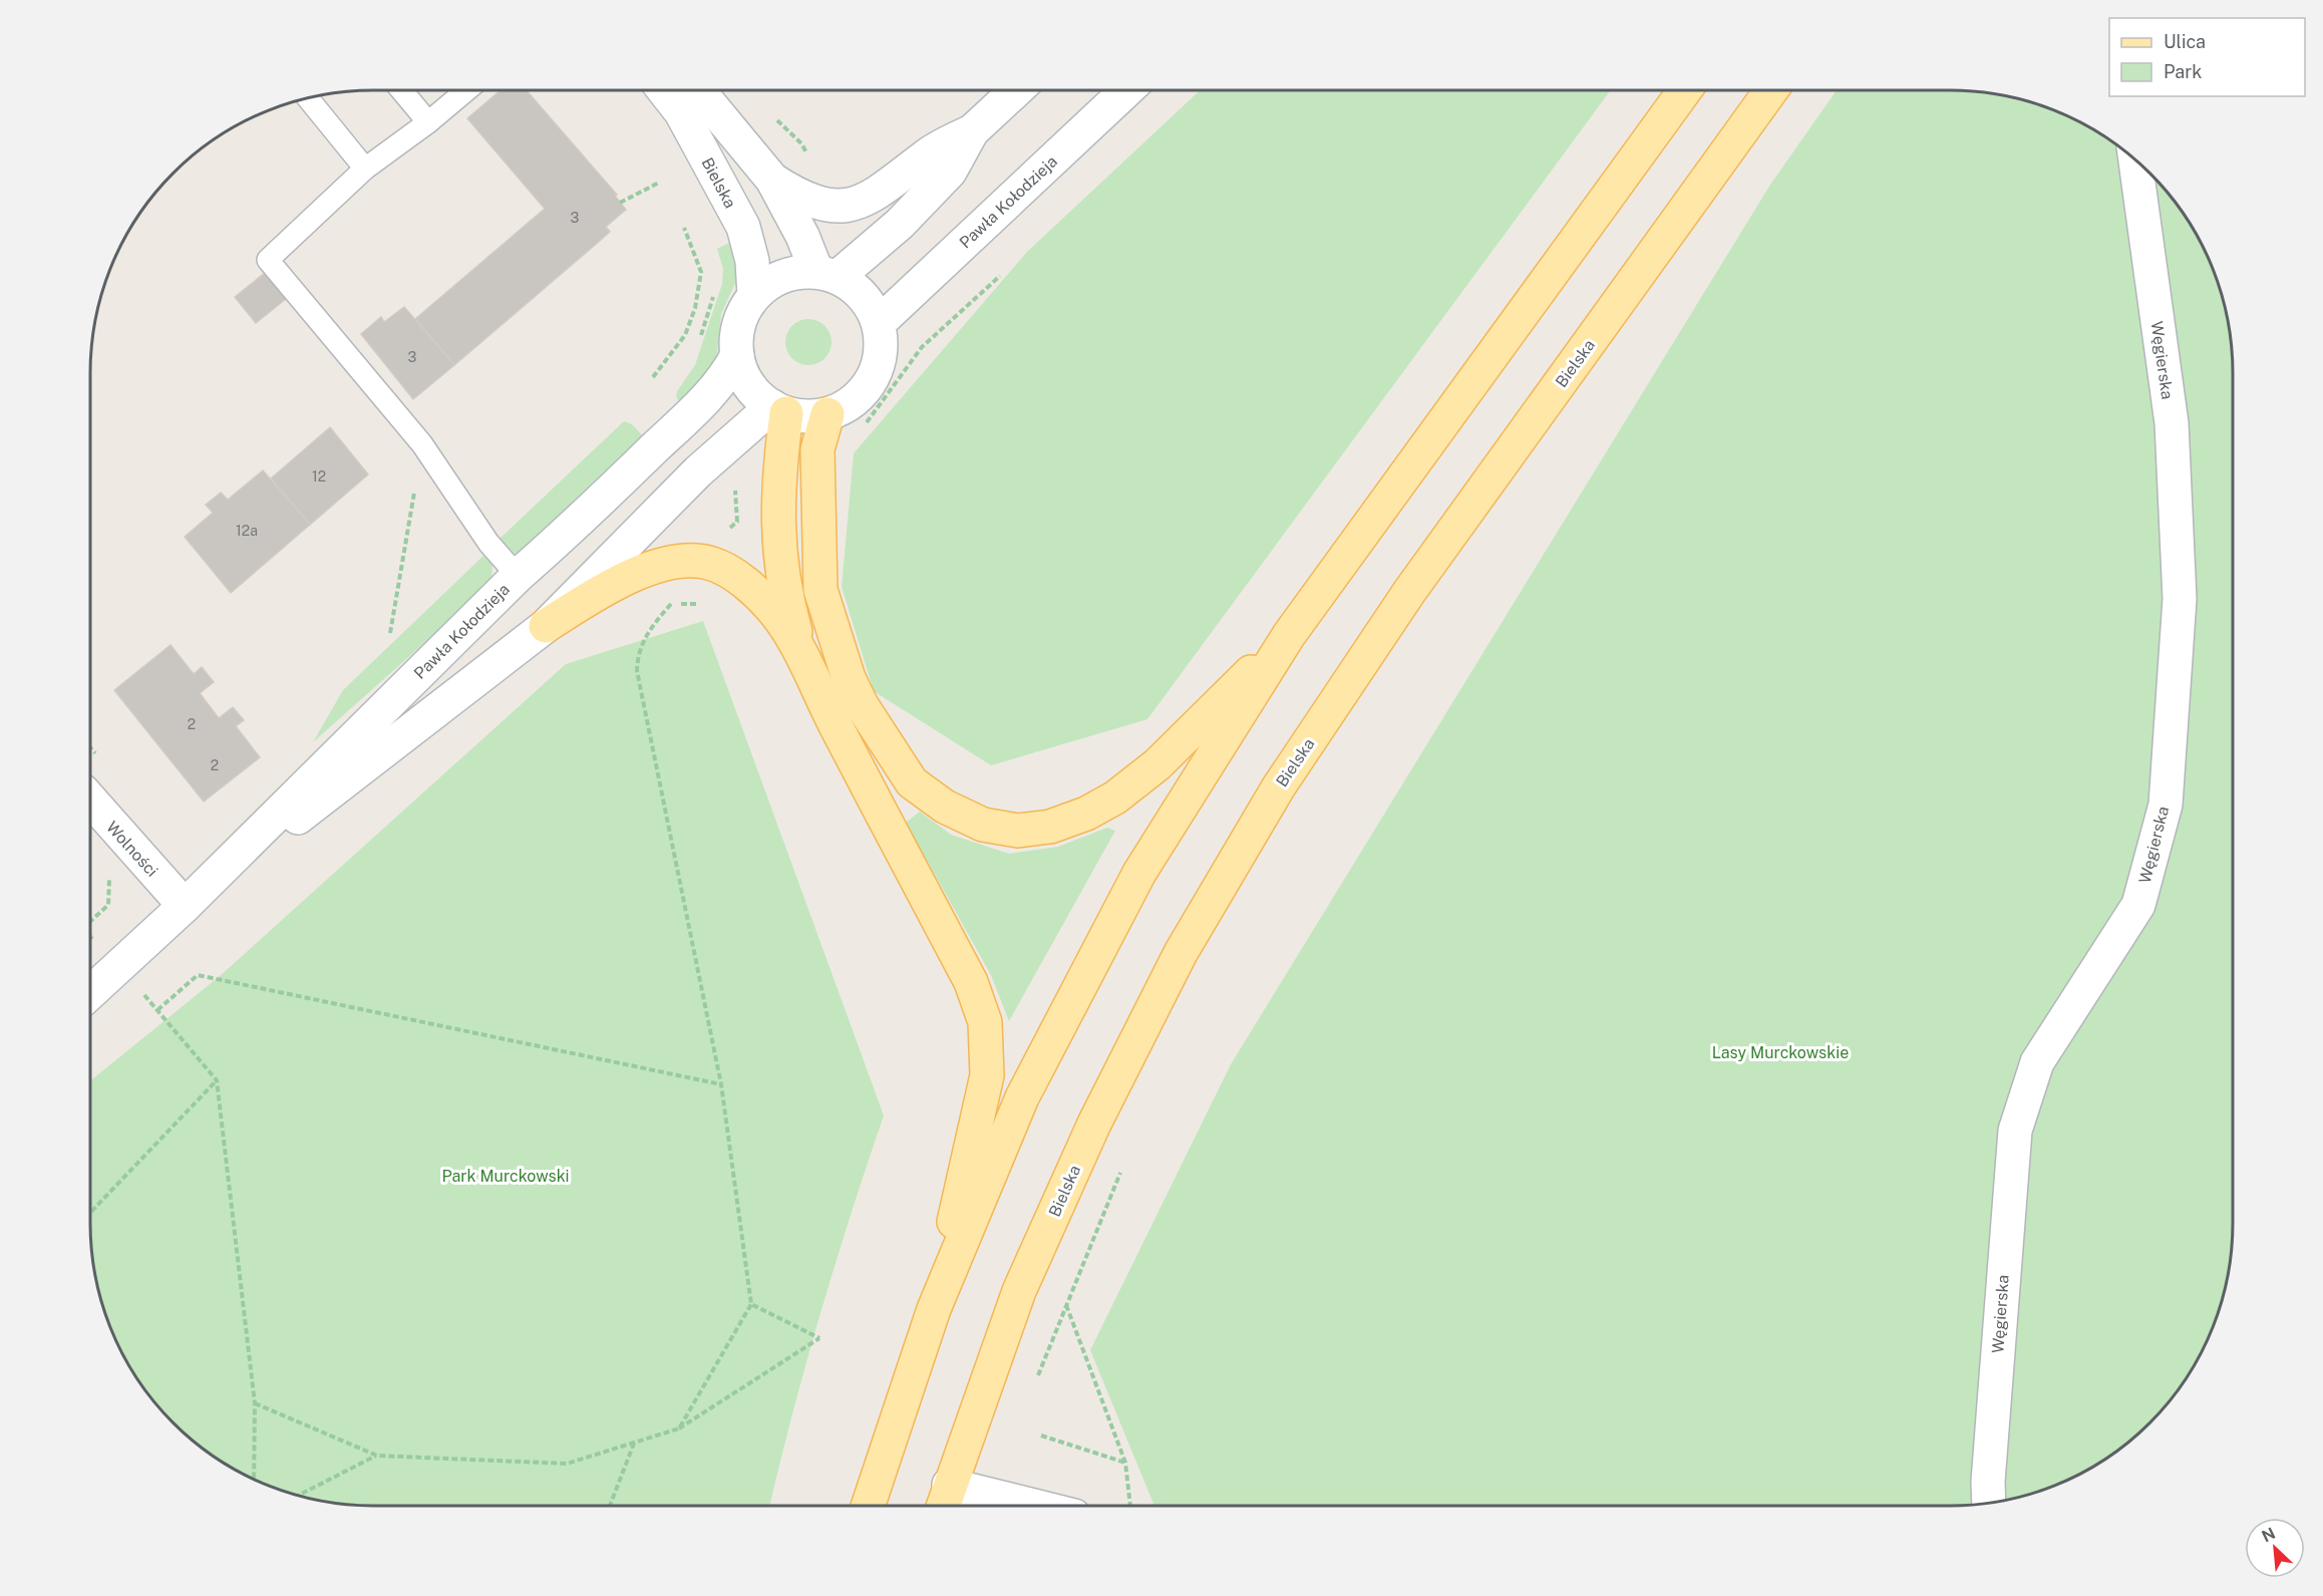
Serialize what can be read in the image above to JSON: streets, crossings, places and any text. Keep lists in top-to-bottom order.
{
  "streets": {
    "main road": ["Bielska"],
    "street": ["Pawła Kołodzieja", "Węgierska", "Wolności"]
  },
  "crossings": [
    ["Bielska", "Pawła Kołodzieja"],
    ["Pawła Kołodzieja", "Wolności"]
  ],
  "parks": ["Lasy Murckowskie", "Park Murckowski"],
  "house_numbers": [
    "3",
    "3",
    "12",
    "12a",
    "2",
    "2"
  ],
  "legend": ["Ulica", "Park"],
  "north": "top left"
}
